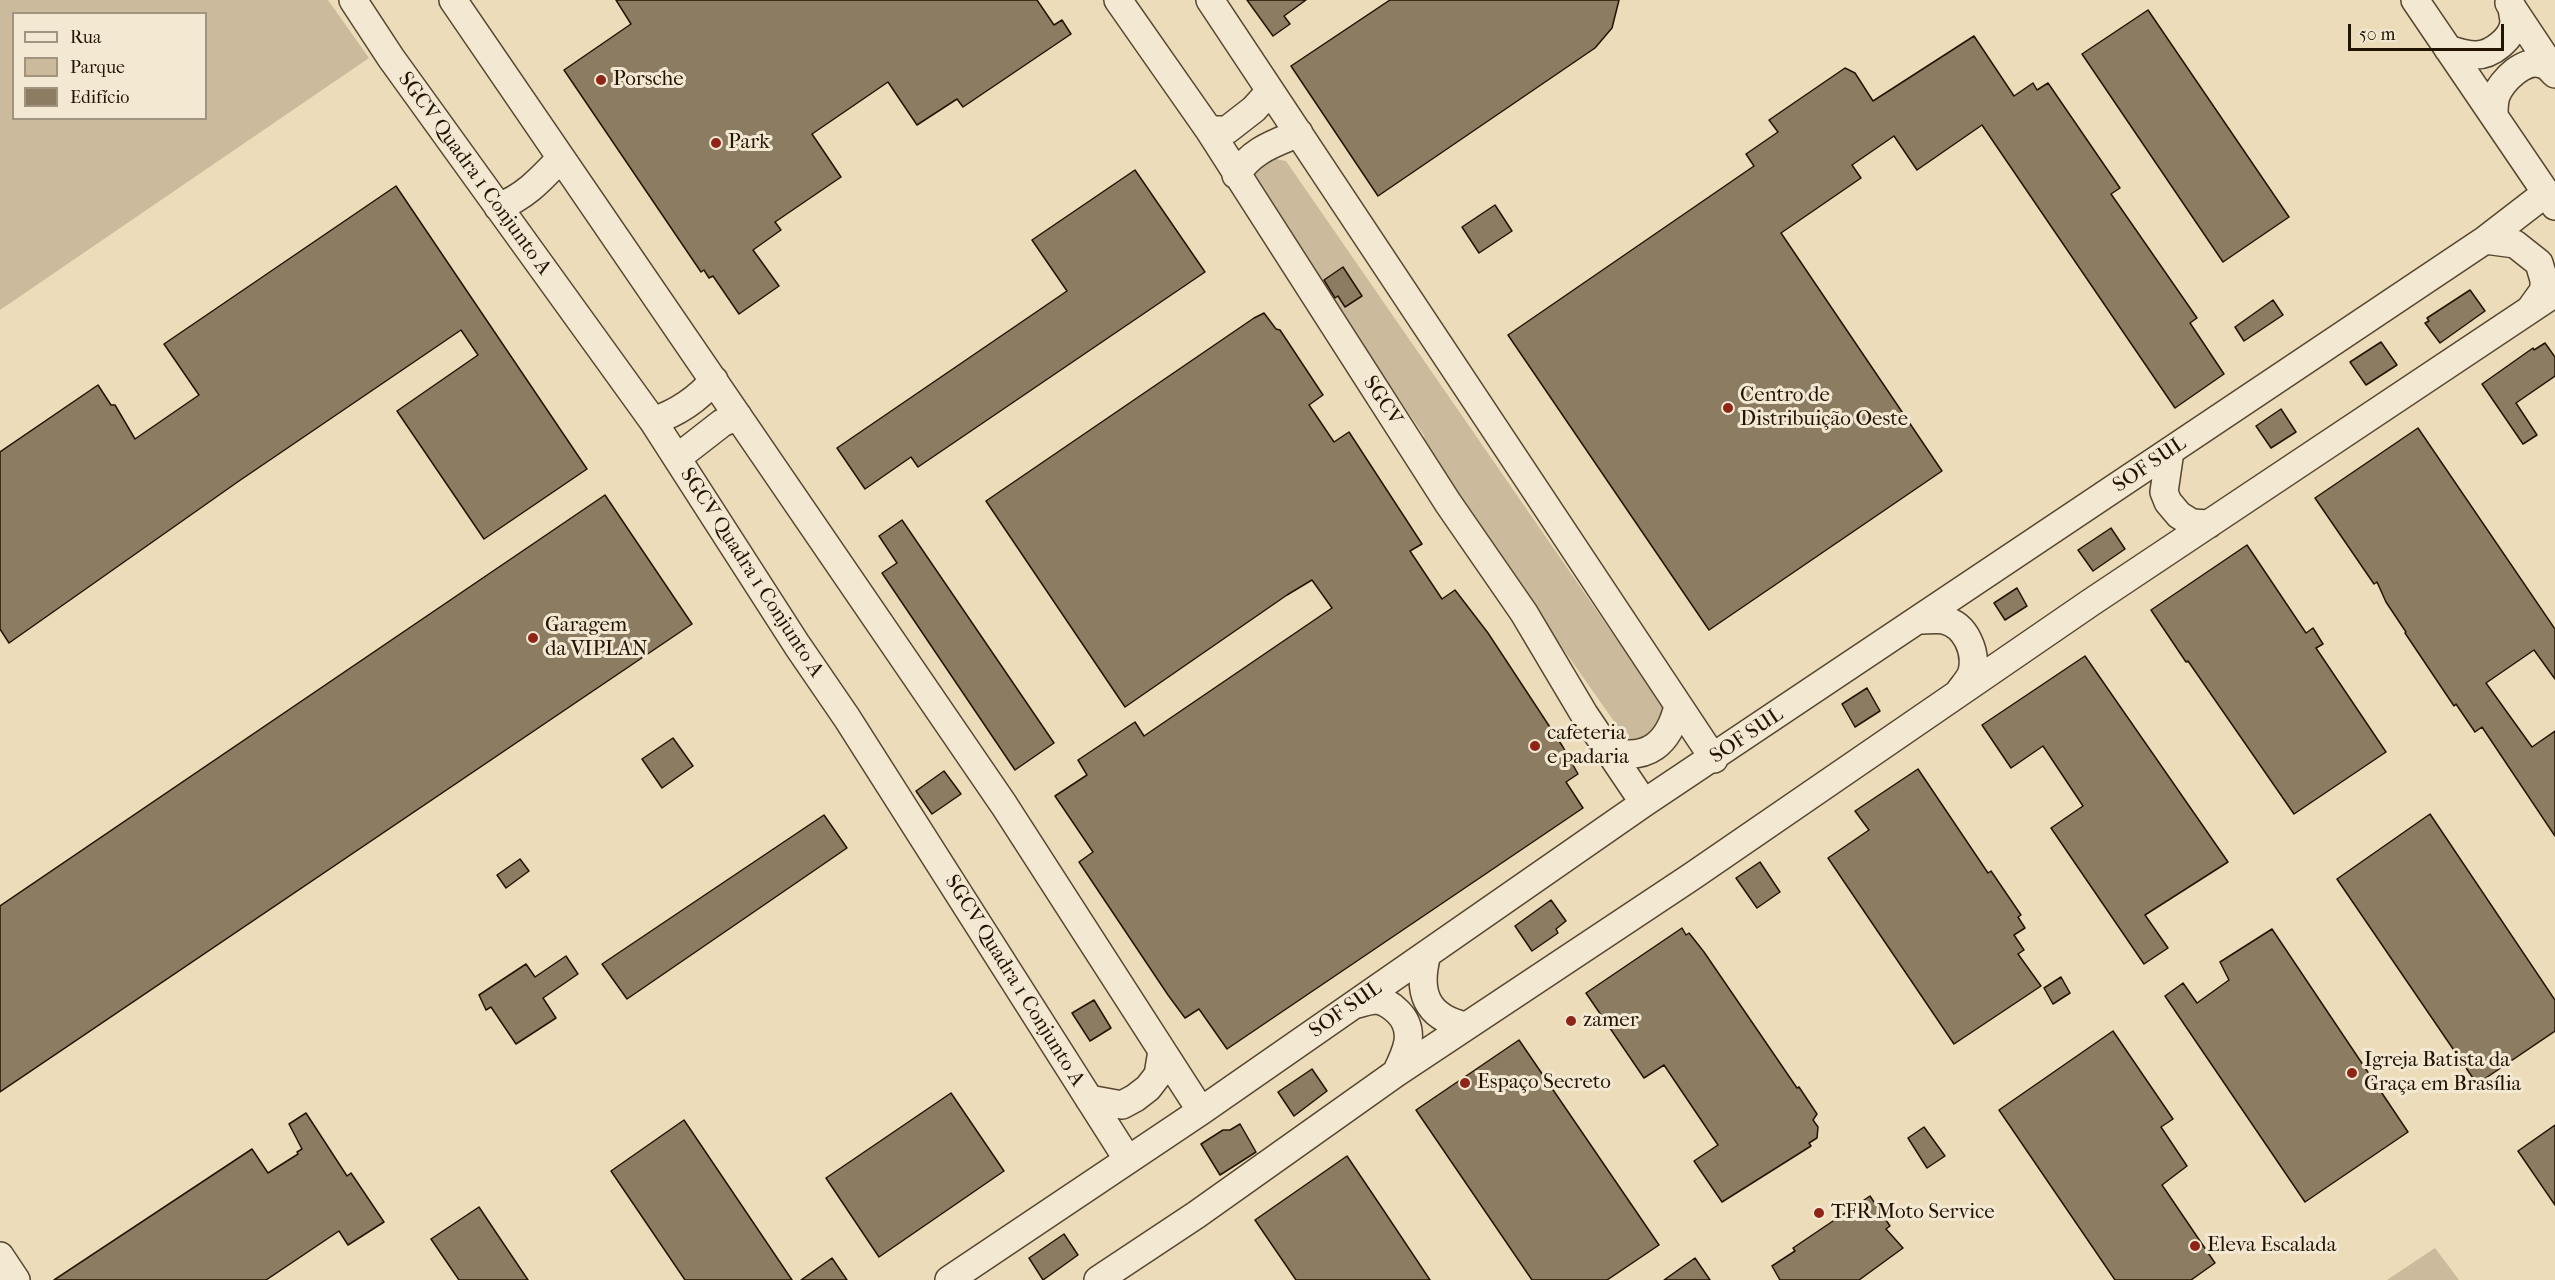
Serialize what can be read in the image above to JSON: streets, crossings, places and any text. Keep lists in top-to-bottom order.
{
  "streets": {
    "street": ["SGCV Quadra 1 Conjunto A", "SGCV", "SOF SUL"]
  },
  "crossings": [
    ["SGCV Quadra 1 Conjunto A", "SOF SUL"],
    ["SGCV", "SOF SUL"]
  ],
  "places": [
    "Porsche",
    "Park",
    "Centro de Distribuição Oeste",
    "Garagem da VIPLAN",
    "cafeteria e padaria",
    "zamer",
    "Igreja Batista da Graça em Brasília",
    "Espaço Secreto",
    "TFR Moto Service",
    "Eleva Escalada"
  ],
  "legend": ["Rua", "Parque", "Edifício"],
  "scale_bar": "50 m"
}
